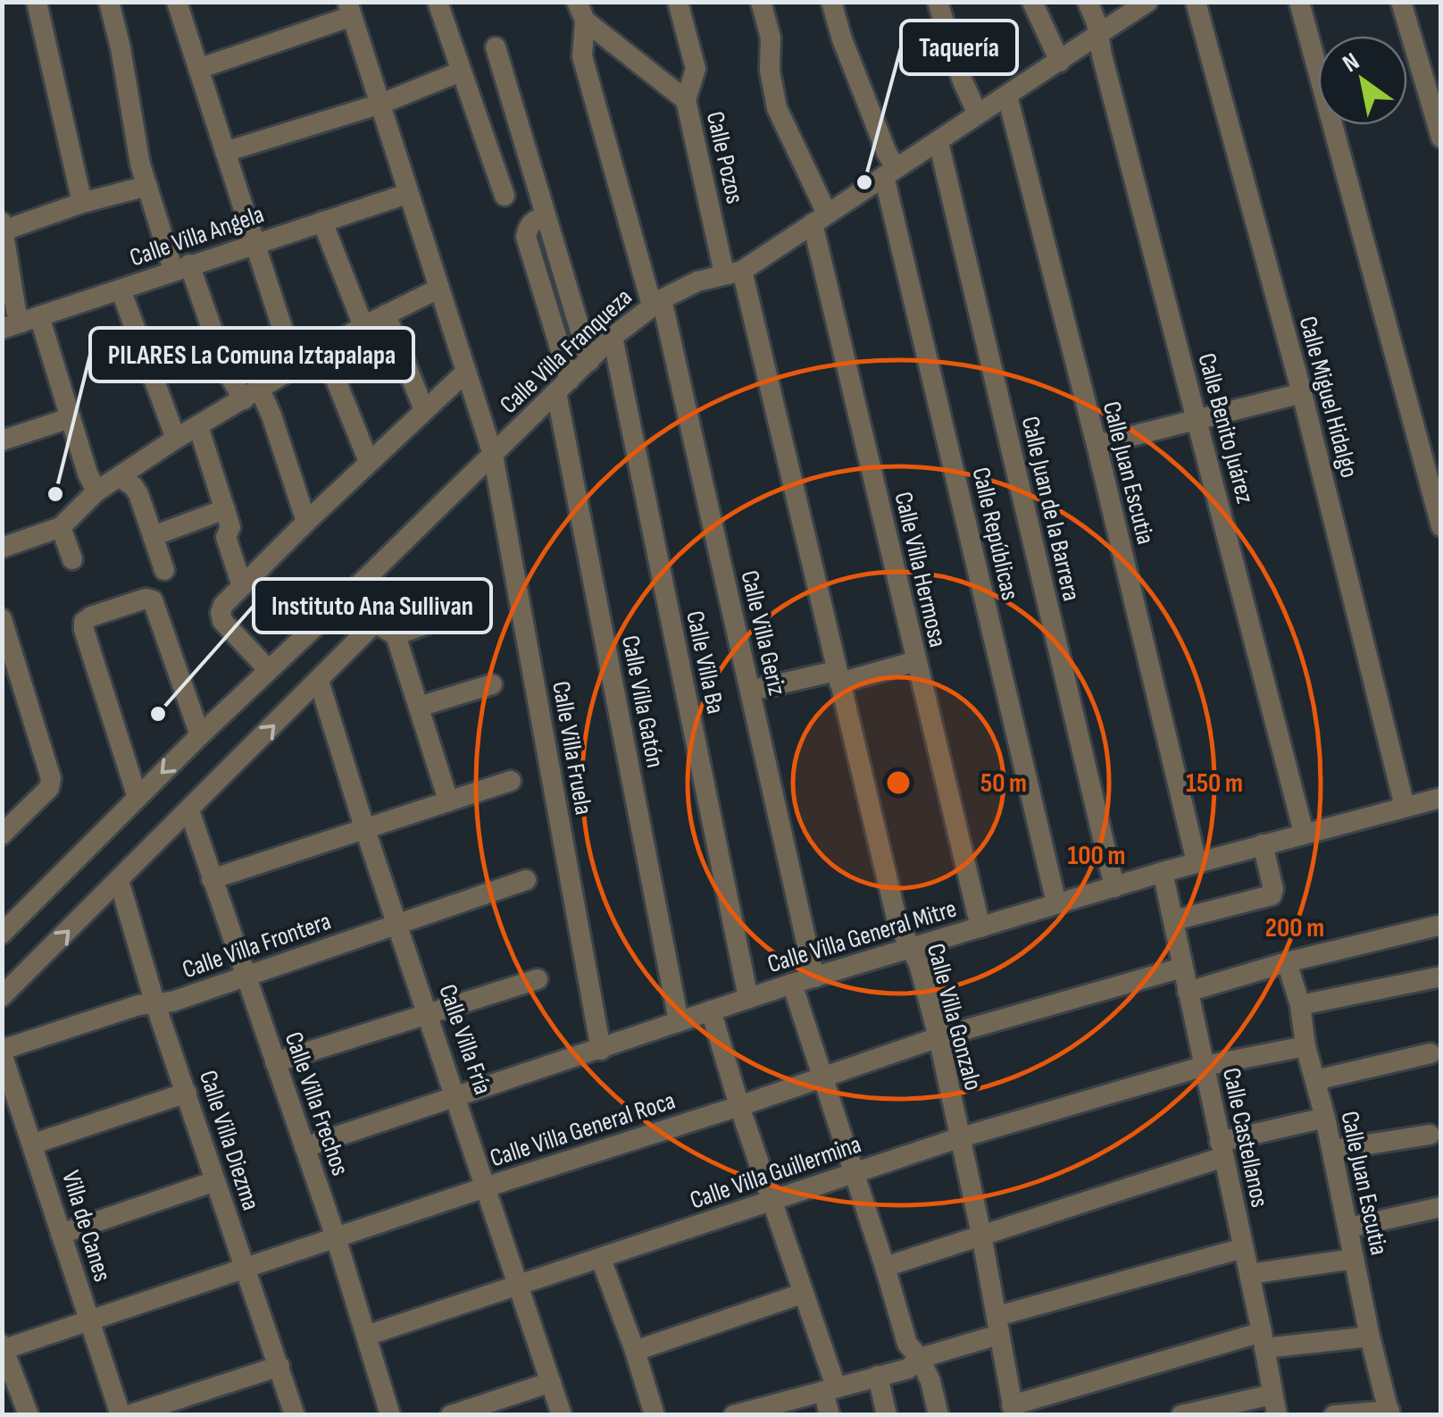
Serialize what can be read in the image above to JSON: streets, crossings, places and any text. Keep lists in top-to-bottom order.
{
  "streets": {
    "street": [
      "Calle Pozos",
      "Calle Villa Angela",
      "Calle Villa Franqueza",
      "Calle Miguel Hidalgo",
      "Calle Benito Juárez",
      "Calle Juan Escutia",
      "Calle Juan de la Barrera",
      "Calle Repúblicas",
      "Calle Villa Hermosa",
      "Calle Villa Geriz",
      "Calle Villa Ba",
      "Calle Villa Gatón",
      "Calle Villa Fruela",
      "Calle Villa General Mitre",
      "Calle Villa Frontera",
      "Calle Villa Gonzalo",
      "Calle Villa Fría",
      "Calle Villa Frechos",
      "Calle Villa General Roca",
      "Calle Castellanos",
      "Calle Villa Diezma",
      "Calle Villa Guillermina",
      "Villa de Canes"
    ]
  },
  "crossings": [
    ["Calle Pozos", "Calle Villa Franqueza"],
    ["Calle Pozos", "Calle Villa Gonzalo"],
    ["Calle Villa Franqueza", "Calle Benito Juárez"],
    ["Calle Villa Franqueza", "Calle Juan Escutia"],
    ["Calle Villa Franqueza", "Calle Juan de la Barrera"],
    ["Calle Villa Franqueza", "Calle Repúblicas"],
    ["Calle Villa Franqueza", "Calle Villa Hermosa"],
    ["Calle Villa Franqueza", "Calle Villa Geriz"],
    ["Calle Villa Franqueza", "Calle Villa Ba"],
    ["Calle Villa Franqueza", "Calle Villa Gatón"],
    ["Calle Villa Franqueza", "Calle Villa Fruela"],
    ["Calle Villa Franqueza", "Calle Villa Gonzalo"],
    ["Calle Miguel Hidalgo", "Calle Villa General Mitre"],
    ["Calle Benito Juárez", "Calle Villa General Mitre"],
    ["Calle Juan Escutia", "Calle Villa General Mitre"],
    ["Calle Juan Escutia", "Calle Villa Guillermina"],
    ["Calle Juan de la Barrera", "Calle Villa General Mitre"],
    ["Calle Repúblicas", "Calle Villa General Mitre"],
    ["Calle Villa Hermosa", "Calle Villa General Mitre"],
    ["Calle Villa Geriz", "Calle Villa General Mitre"],
    ["Calle Villa Ba", "Calle Villa General Mitre"],
    ["Calle Villa Gatón", "Calle Villa General Mitre"],
    ["Calle Villa Fruela", "Calle Villa General Mitre"],
    ["Calle Villa General Mitre", "Calle Villa Gonzalo"],
    ["Calle Villa General Mitre", "Calle Villa Fría"],
    ["Calle Villa General Mitre", "Calle Villa Frechos"],
    ["Calle Villa General Mitre", "Calle Castellanos"],
    ["Calle Villa Frontera", "Calle Villa Fría"],
    ["Calle Villa Frontera", "Calle Villa Frechos"],
    ["Calle Villa Frontera", "Calle Villa Diezma"],
    ["Calle Villa Frontera", "Villa de Canes"],
    ["Calle Villa Gonzalo", "Calle Villa General Roca"],
    ["Calle Villa Gonzalo", "Calle Villa Guillermina"],
    ["Calle Villa Fría", "Calle Villa General Roca"],
    ["Calle Villa Fría", "Calle Villa Guillermina"],
    ["Calle Villa Frechos", "Calle Villa General Roca"],
    ["Calle Villa Frechos", "Calle Villa Guillermina"],
    ["Calle Villa General Roca", "Calle Castellanos"],
    ["Calle Villa General Roca", "Calle Villa Diezma"],
    ["Calle Villa General Roca", "Villa de Canes"],
    ["Calle Castellanos", "Calle Villa Guillermina"]
  ],
  "places": ["Taquería", "PILARES La Comuna Iztapalapa", "Instituto Ana Sullivan"],
  "north": "top left",
  "rings": [
    "50 m",
    "150 m",
    "100 m",
    "200 m"
  ]
}
